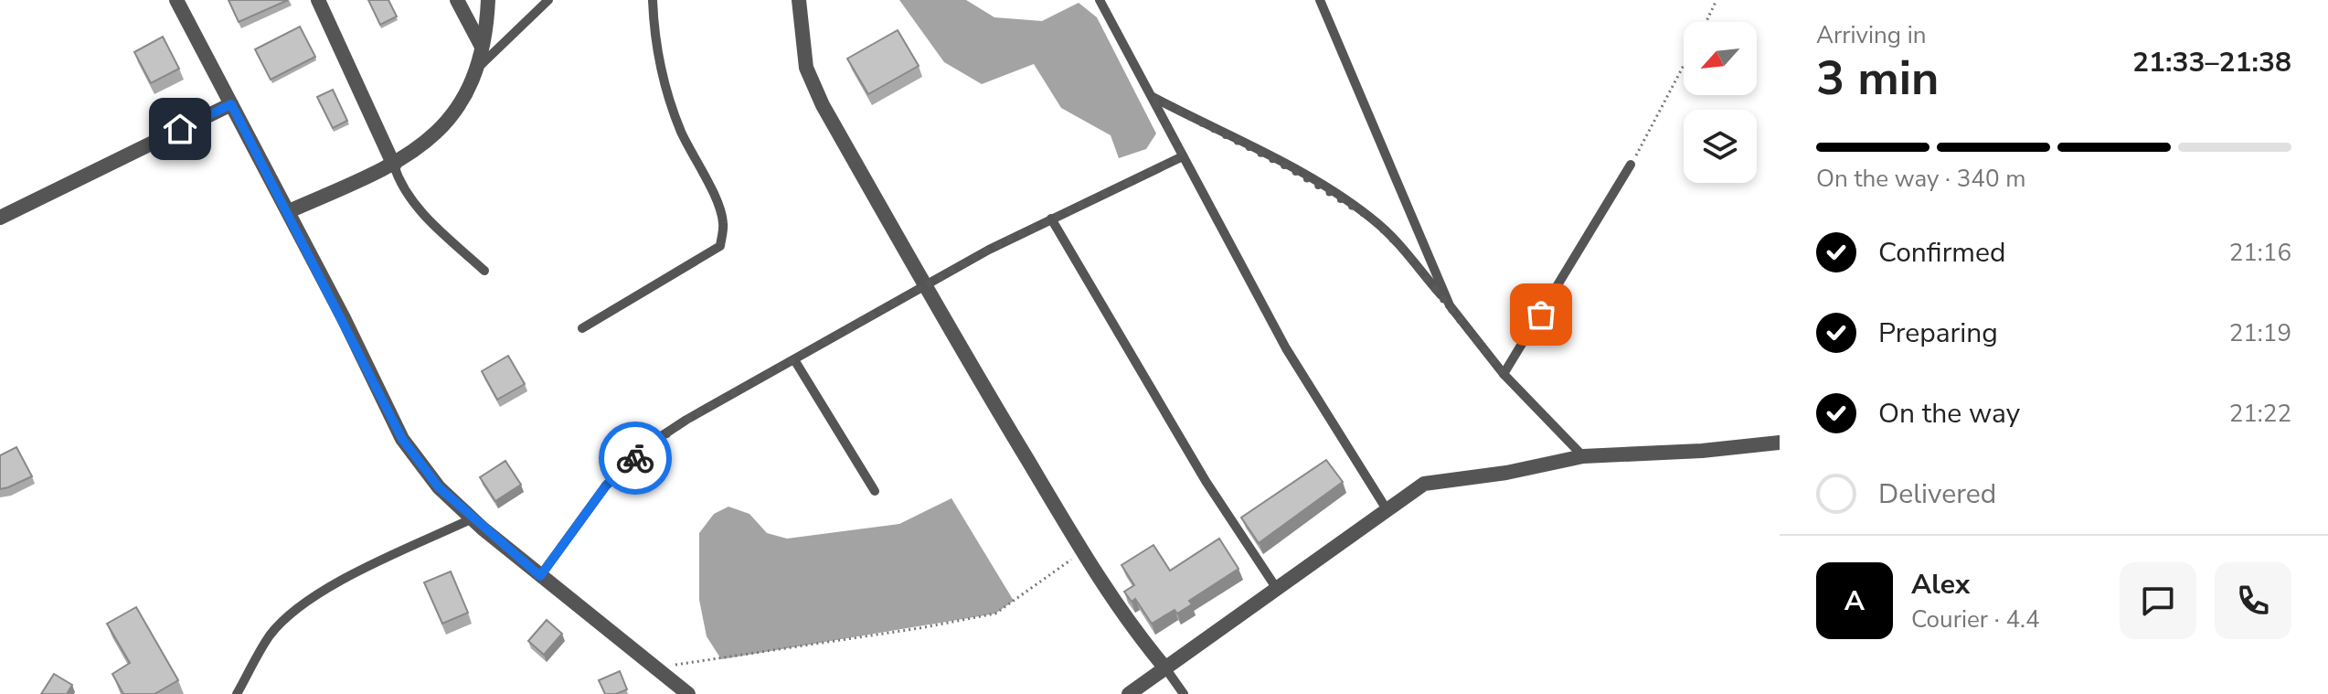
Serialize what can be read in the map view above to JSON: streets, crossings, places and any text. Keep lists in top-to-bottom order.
{
  "north": "bottom left",
  "page": {
    "heading": ["3 min", "Arriving in", "21:33–21:38"],
    "panel": ["Alex", "Courier · 4.4"],
    "bar": "On the way · 340 m",
    "list": [
      ["Confirmed", "21:16"],
      ["Preparing", "21:19"],
      ["On the way", "21:22"],
      "Delivered"
    ],
    "round": "A"
  }
}
